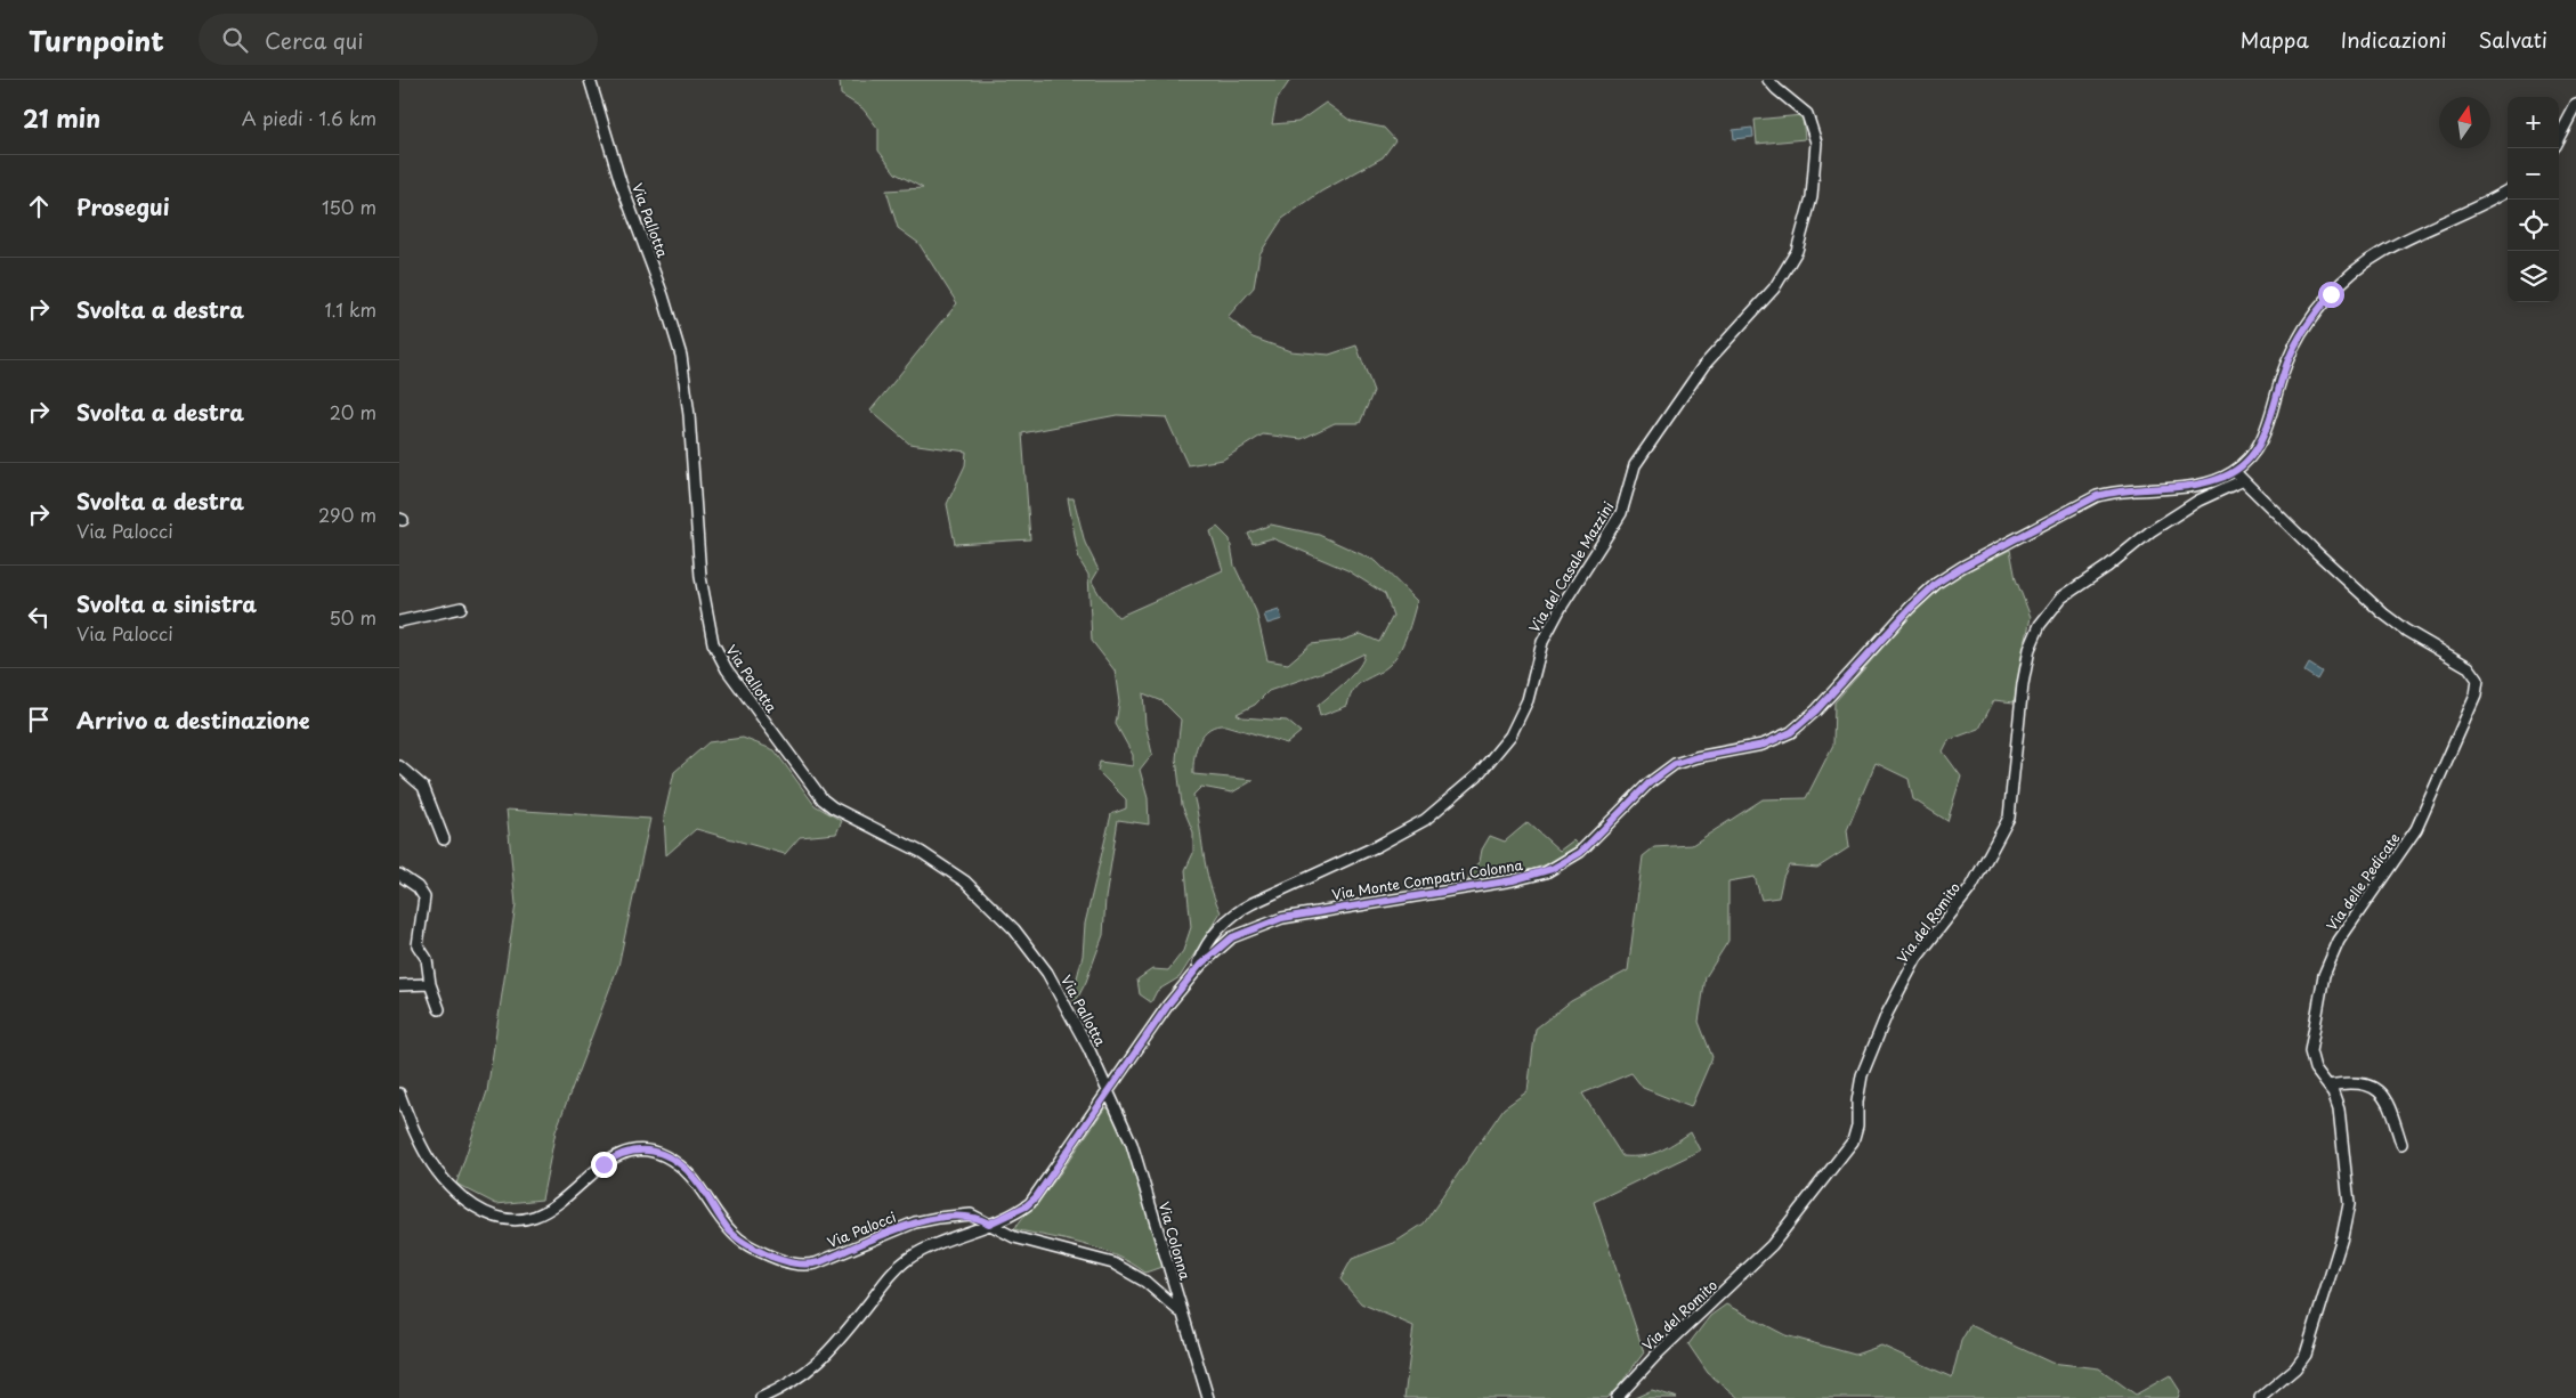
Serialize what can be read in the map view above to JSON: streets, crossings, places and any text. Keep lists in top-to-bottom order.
{
  "streets": {
    "street": [
      "Via Pallotta",
      "Via del Casale Mazzini",
      "Via Monte Compatri Colonna",
      "Via delle Pedicate",
      "Via del Romito",
      "Via Palocci",
      "Via Colonna"
    ]
  },
  "crossings": [
    ["Via Pallotta", "Via Monte Compatri Colonna"],
    ["Via Pallotta", "Via Colonna"],
    ["Via del Casale Mazzini", "Via Monte Compatri Colonna"],
    ["Via Monte Compatri Colonna", "Via delle Pedicate"],
    ["Via Monte Compatri Colonna", "Via Palocci"],
    ["Via Monte Compatri Colonna", "Via Colonna"],
    ["Via delle Pedicate", "Via del Romito"],
    ["Via Palocci", "Via Colonna"]
  ],
  "north": "top",
  "page": {
    "header": "Turnpoint",
    "search": "Cerca qui",
    "nav": ["Mappa", "Indicazioni", "Salvati"],
    "heading": ["21 min", "A piedi · 1.6 km"],
    "map_buttons": ["+", "−"],
    "list": [
      ["Prosegui", "150 m"],
      ["Svolta a destra", "1.1 km"],
      ["Svolta a destra", "20 m"],
      ["Svolta a destra", "Via Palocci", "290 m"],
      ["Svolta a sinistra", "Via Palocci", "50 m"],
      "Arrivo a destinazione"
    ]
  }
}
